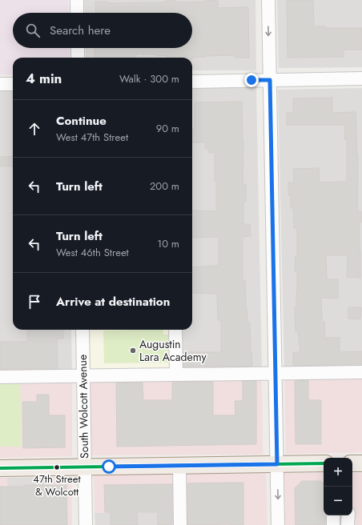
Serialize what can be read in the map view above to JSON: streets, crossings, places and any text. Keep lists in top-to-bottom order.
{
  "streets": {
    "street": ["South Wolcott Avenue"]
  },
  "places": ["Augustin Lara Academy", "47th Street & Wolcott"],
  "page": {
    "search": "Search here",
    "heading": ["4 min", "Walk · 300 m"],
    "list": [
      ["Continue", "West 47th Street", "90 m"],
      ["Turn left", "200 m"],
      ["Turn left", "West 46th Street", "10 m"],
      "Arrive at destination"
    ],
    "map_buttons": ["+", "−"]
  }
}
